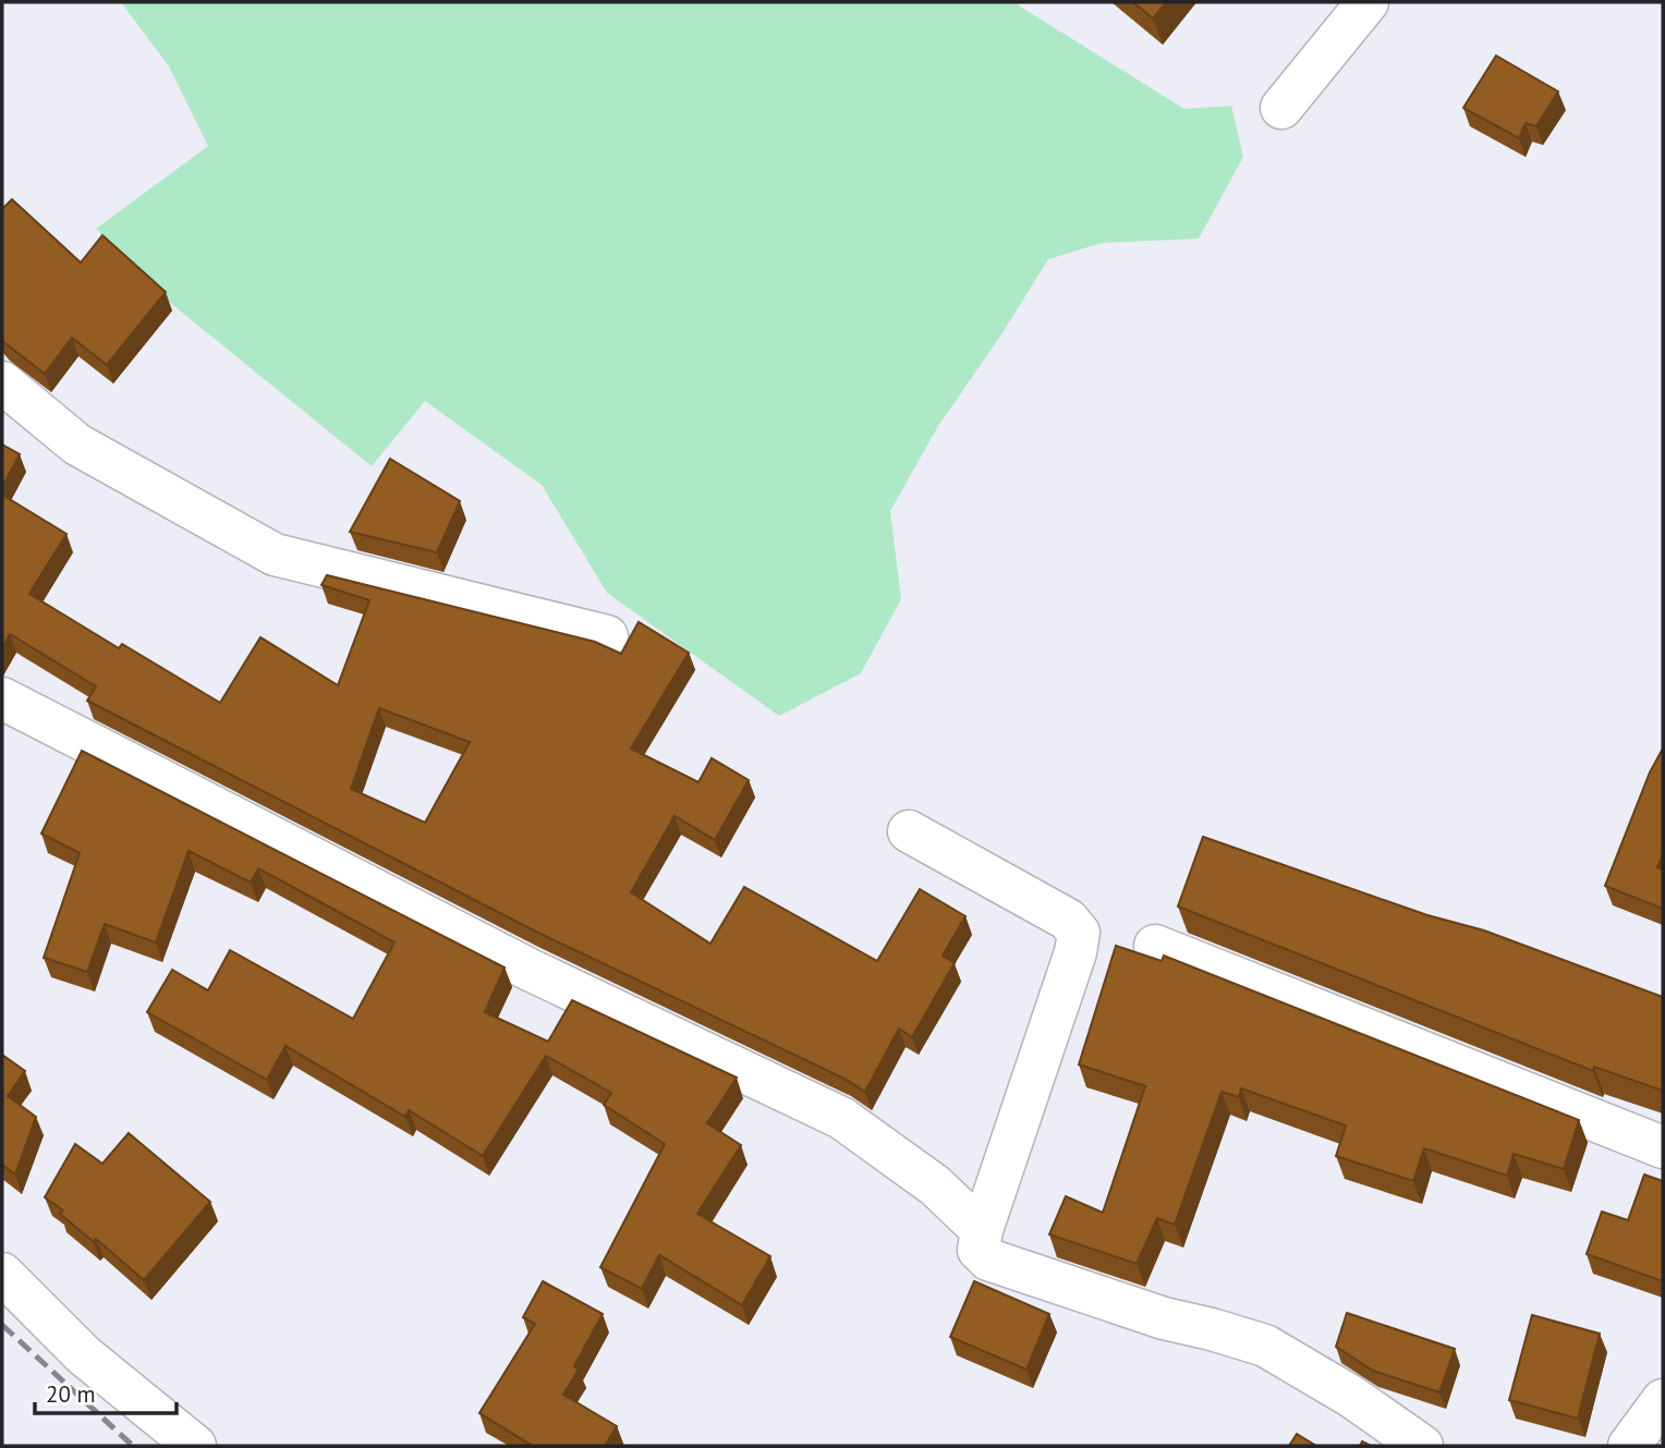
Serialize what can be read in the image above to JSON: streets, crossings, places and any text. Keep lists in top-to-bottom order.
{
  "scale_bar": "20 m"
}
